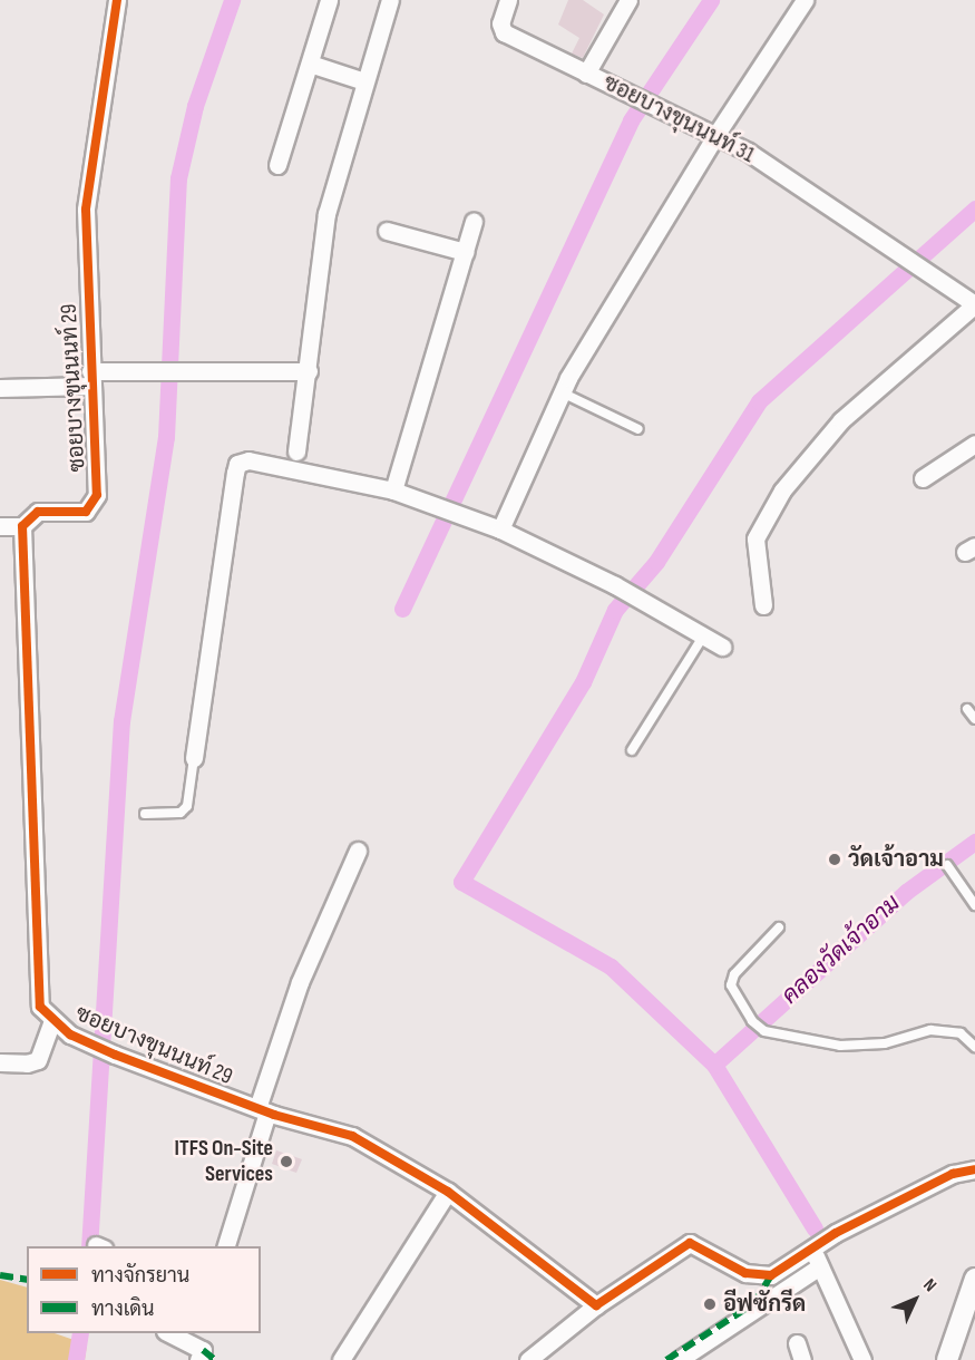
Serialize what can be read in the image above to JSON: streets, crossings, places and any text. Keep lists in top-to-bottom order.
{
  "streets": {
    "street": ["ซอยบางขุนนนท์ 31", "ซอยบางขุนนนท์ 29"]
  },
  "water": ["คลองวัดเจ้าอาม"],
  "places": ["วัดเจ้าอาม", "ITFS On-Site Services", "อีฟซักรีด"],
  "legend": ["ทางจักรยาน", "ทางเดิน"],
  "north": "top right"
}
